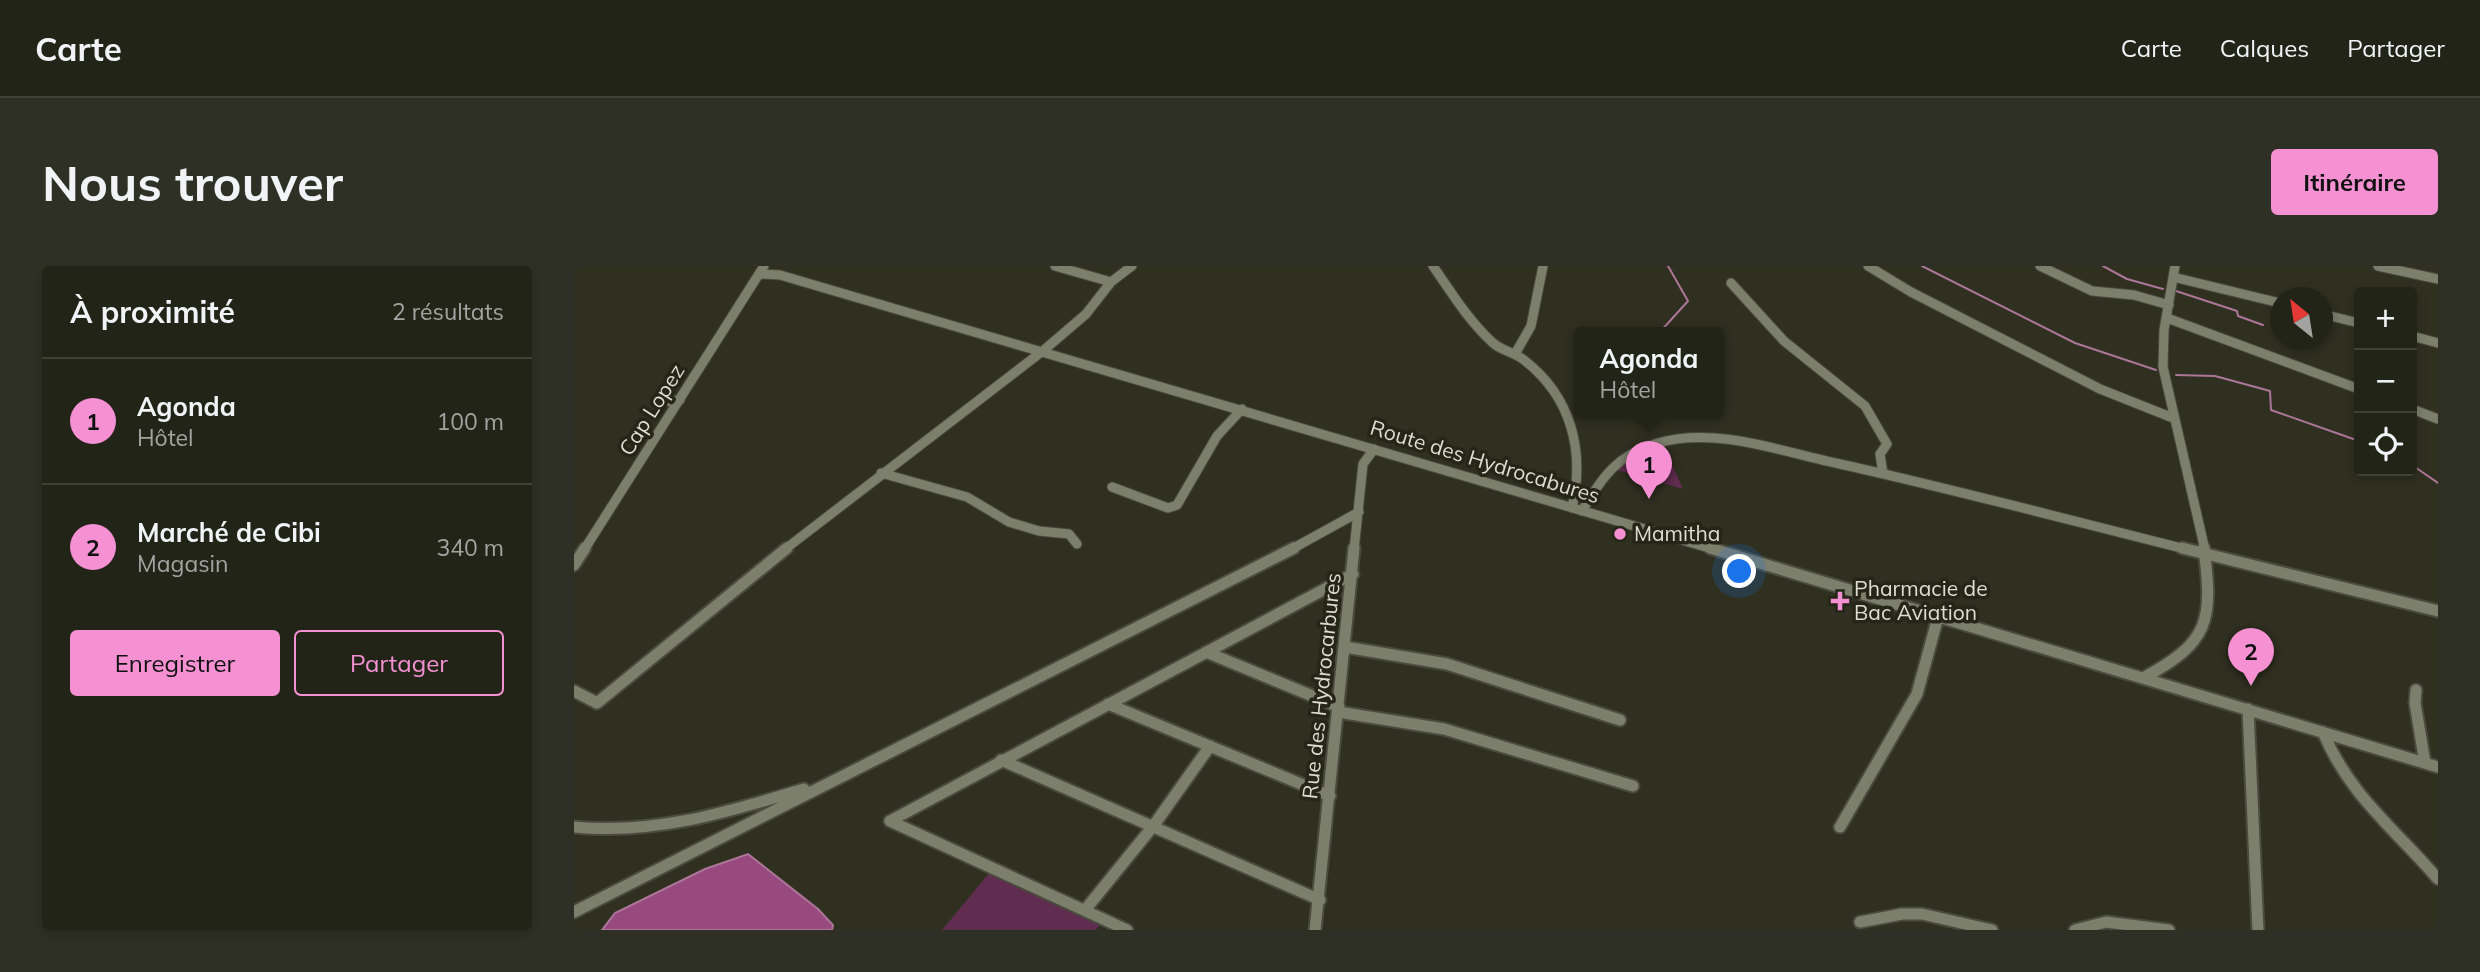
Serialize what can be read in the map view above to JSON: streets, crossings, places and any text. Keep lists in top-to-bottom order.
{
  "streets": {
    "street": ["Cap Lopez", "Route des Hydrocabures", "Rue des Hydrocarbures"]
  },
  "crossings": [
    ["Cap Lopez", "Route des Hydrocabures"],
    ["Route des Hydrocabures", "Rue des Hydrocarbures"]
  ],
  "places": {
    "other": ["Mamitha"],
    "health": ["Pharmacie de Bac Aviation"]
  },
  "north": "top left",
  "page": {
    "header": "Carte",
    "nav": ["Carte", "Calques", "Partager"],
    "buttons": [
      "Itinéraire",
      ["Enregistrer", "Partager"]
    ],
    "title": "Nous trouver",
    "heading": ["À proximité", "2 résultats"],
    "map_buttons": ["+", "−"],
    "popup": ["Agonda", "Hôtel"],
    "list": [
      {
        "mark": "1",
        "name": "Agonda",
        "note": "Hôtel",
        "value": "100 m"
      },
      {
        "mark": "2",
        "name": "Marché de Cibi",
        "note": "Magasin",
        "value": "340 m"
      }
    ],
    "pins": ["1", "2"]
  }
}
